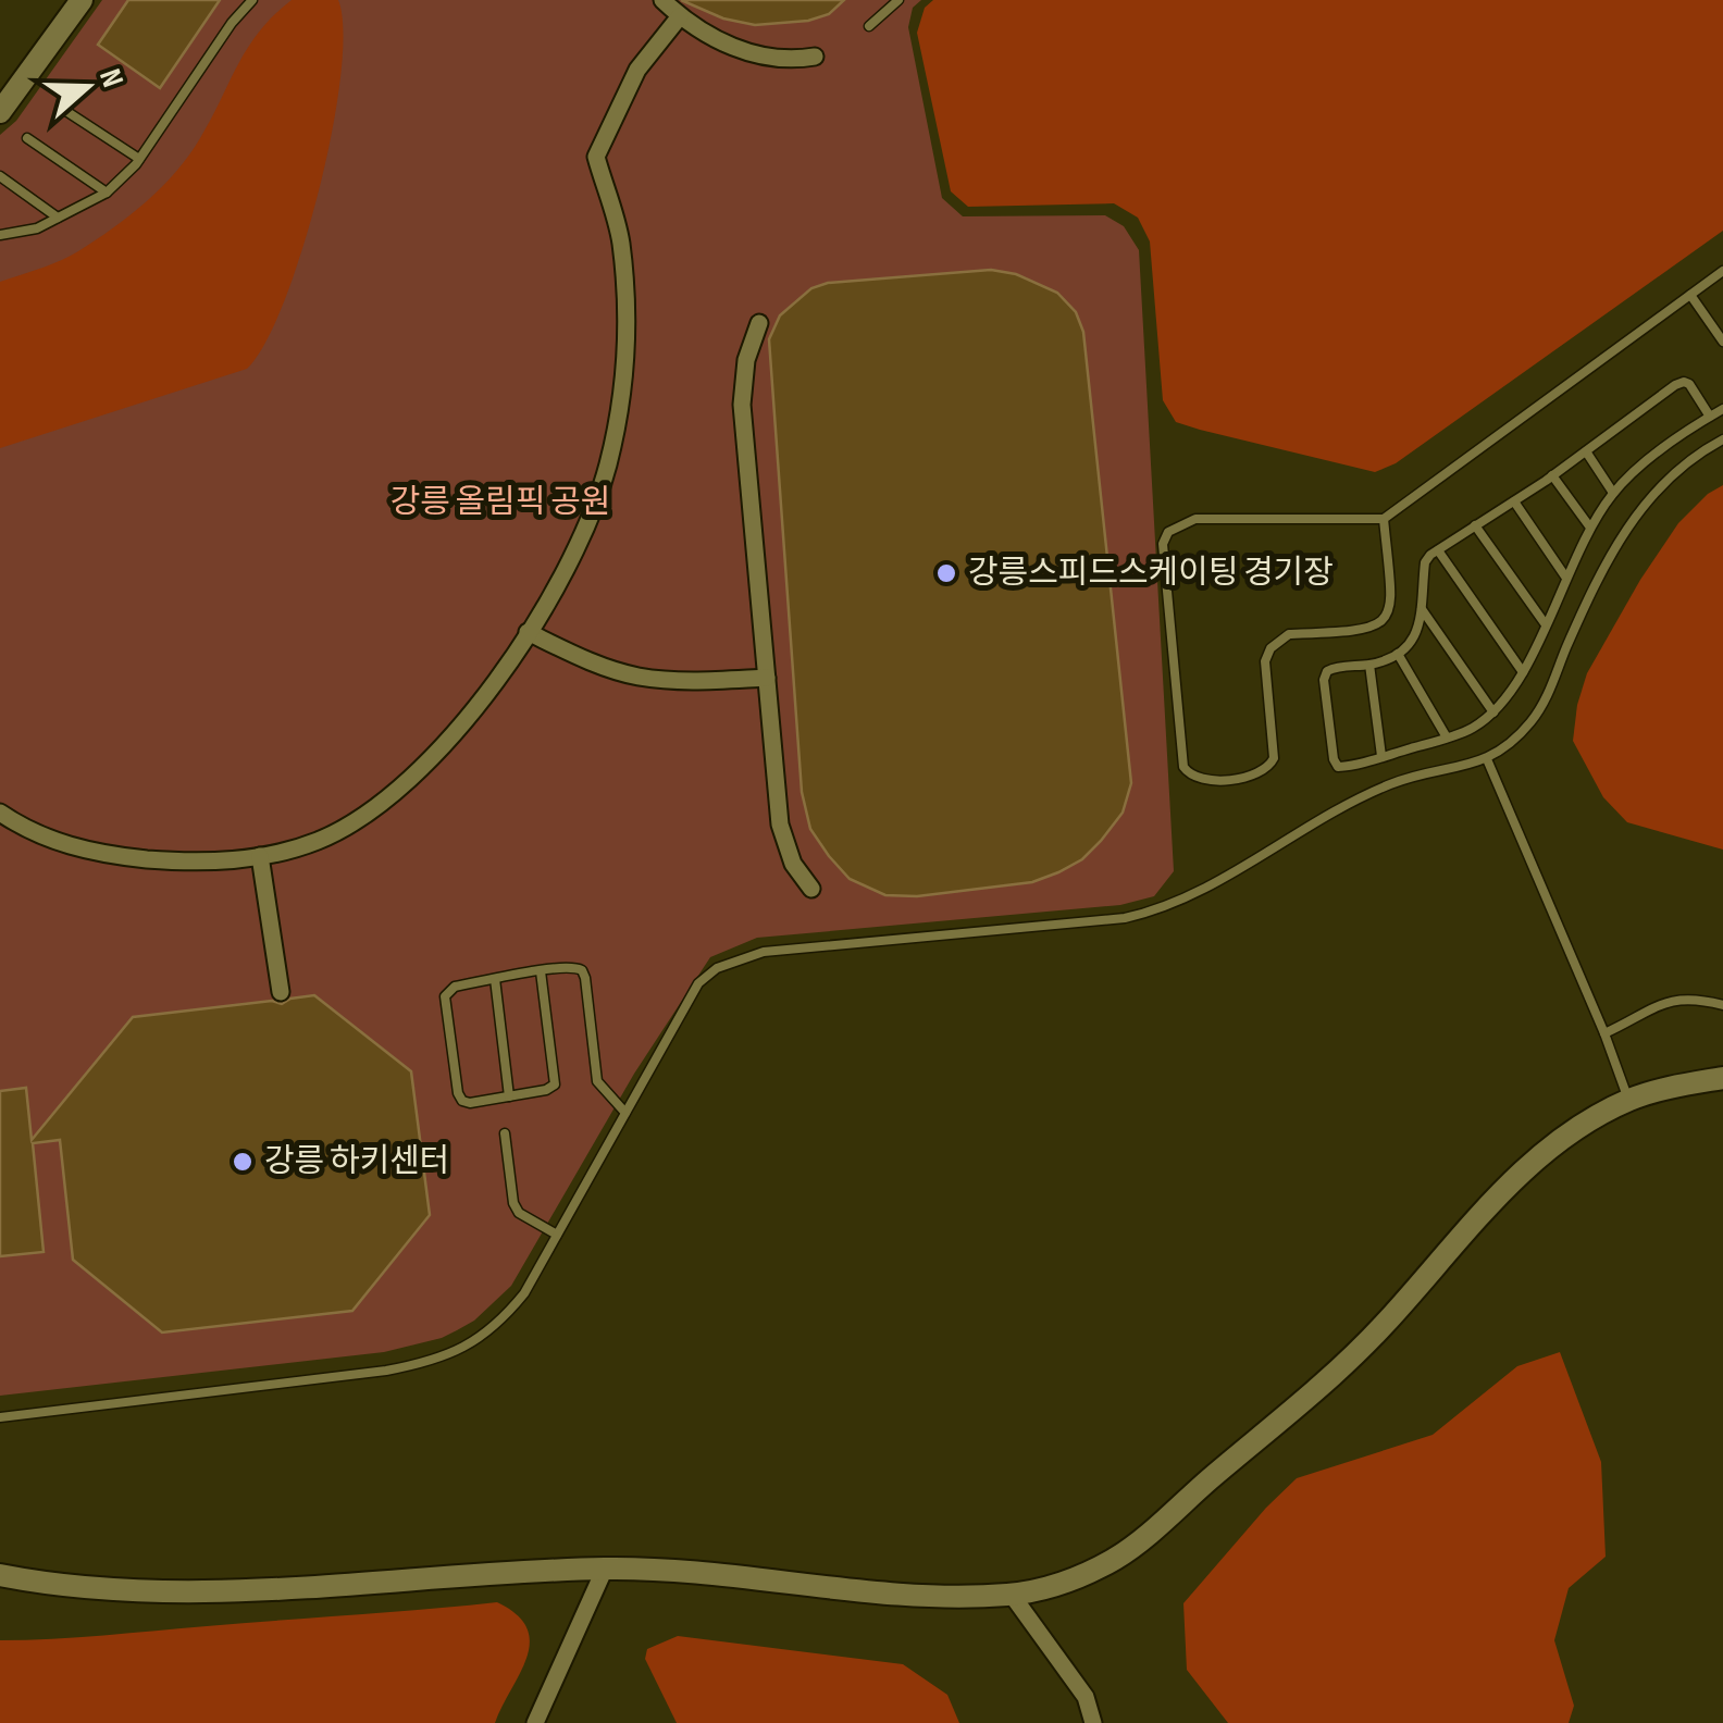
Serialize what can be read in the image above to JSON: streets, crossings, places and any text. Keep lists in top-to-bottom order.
{
  "parks": ["강릉 올림픽 공원"],
  "places": ["강릉스피드스케이팅 경기장", "강릉 하키센터"],
  "north": "right"
}
